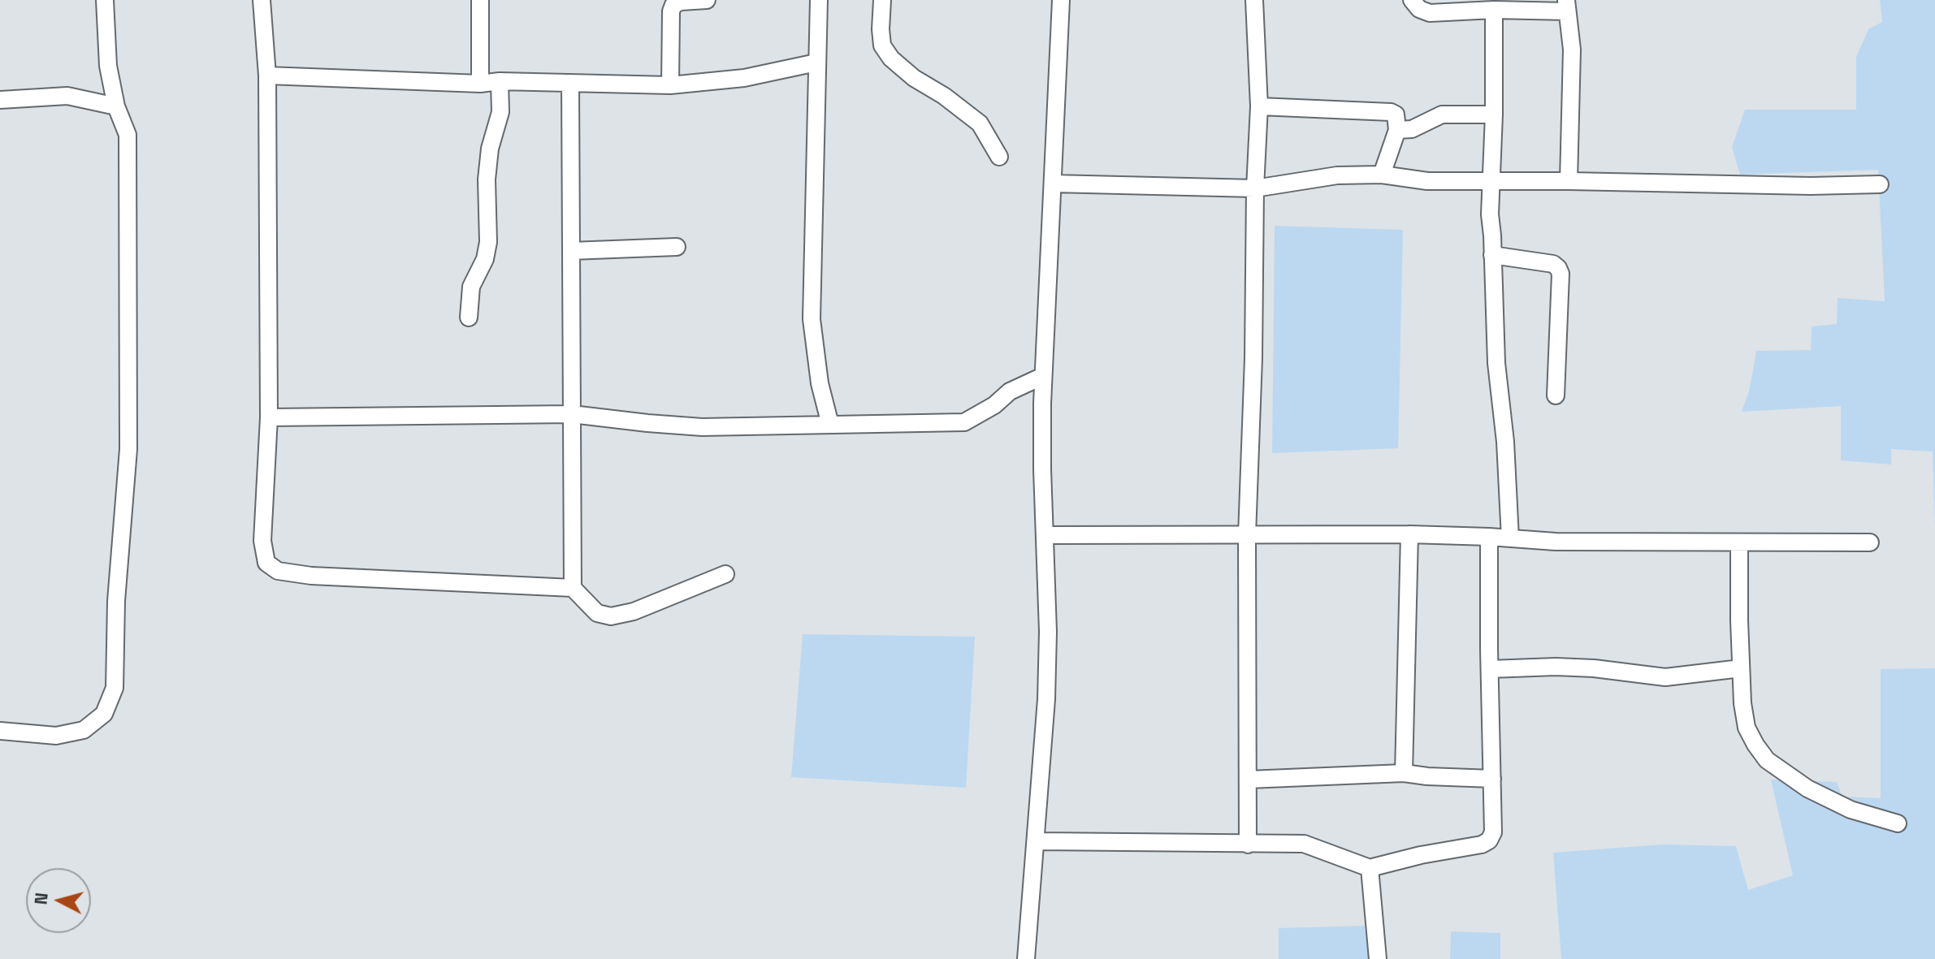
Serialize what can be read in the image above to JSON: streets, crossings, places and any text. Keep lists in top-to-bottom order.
{
  "north": "left"
}
